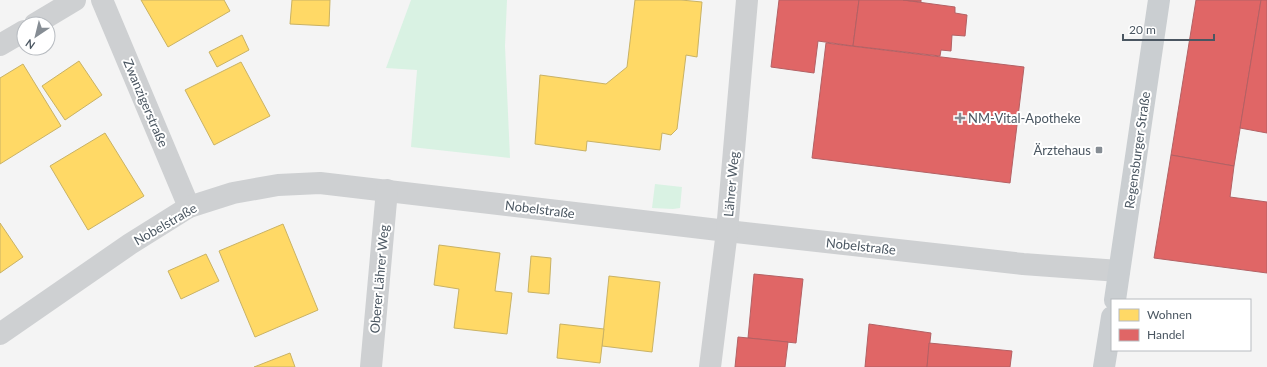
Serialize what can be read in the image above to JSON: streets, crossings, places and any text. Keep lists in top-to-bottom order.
{
  "streets": {
    "main road": ["Regensburger Straße"],
    "street": [
      "Zwanzigerstraße",
      "Lährer Weg",
      "Nobelstraße",
      "Oberer Lährer Weg"
    ]
  },
  "crossings": [
    ["Zwanzigerstraße", "Nobelstraße"],
    ["Regensburger Straße", "Nobelstraße"],
    ["Lährer Weg", "Nobelstraße"],
    ["Nobelstraße", "Oberer Lährer Weg"]
  ],
  "places": {
    "health": ["NM-Vital-Apotheke"],
    "transit": ["Ärztehaus"]
  },
  "legend": ["Wohnen", "Handel"],
  "scale_bar": "20 m",
  "north": "bottom left"
}
